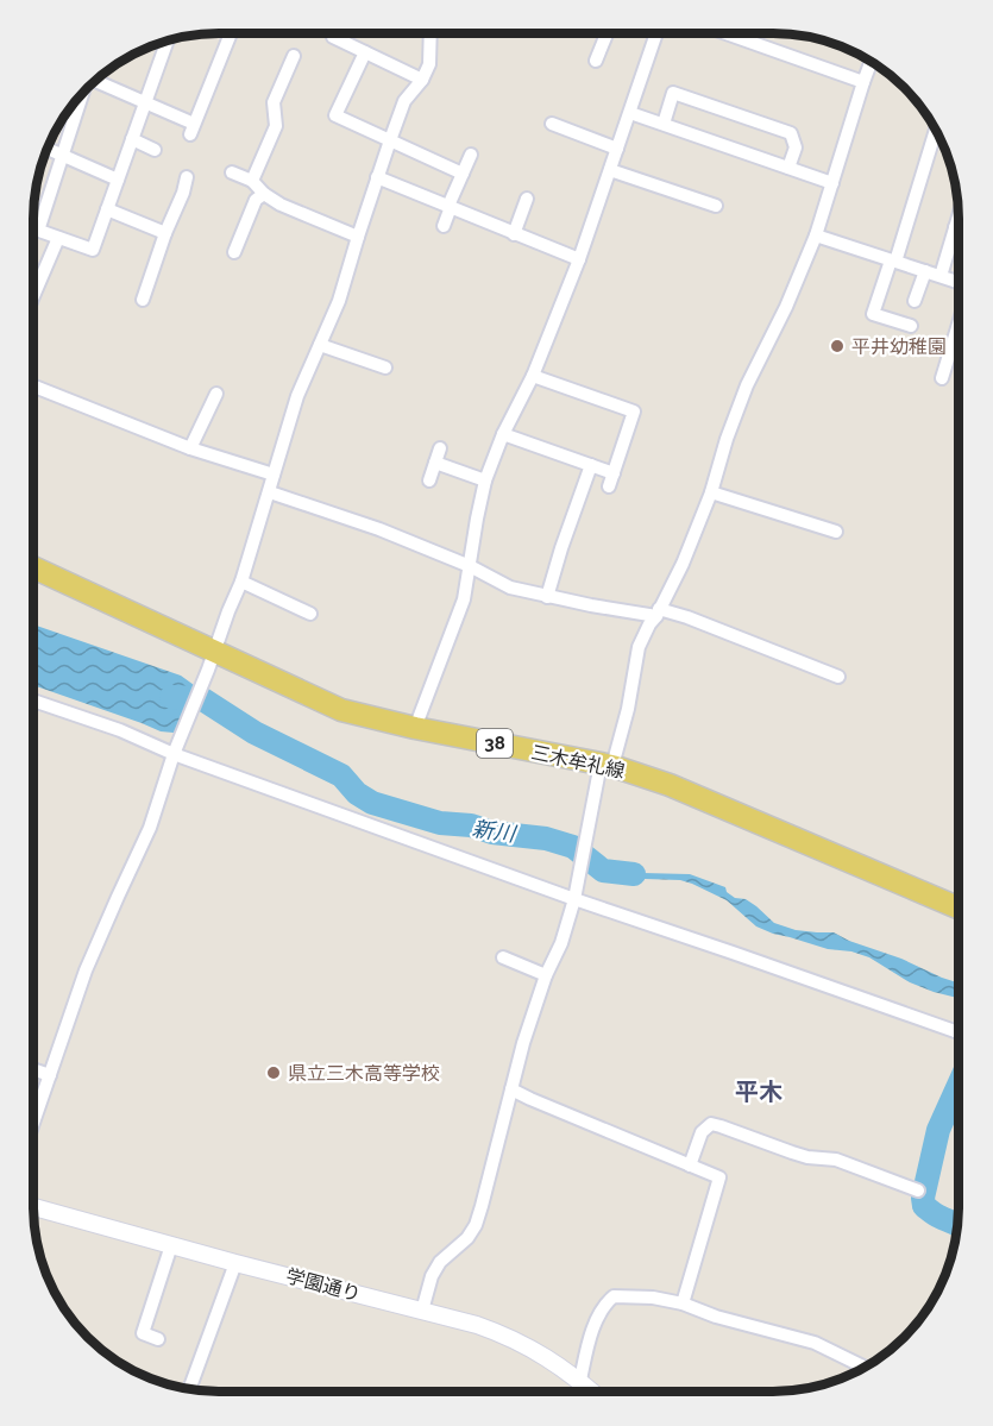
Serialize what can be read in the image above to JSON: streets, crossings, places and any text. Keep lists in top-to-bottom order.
{
  "streets": {
    "main road": ["38", "三木牟礼線"],
    "street": ["学園通り"]
  },
  "districts": ["平木"],
  "water": ["新川"],
  "places": ["平井幼稚園", "県立三木高等学校"]
}
